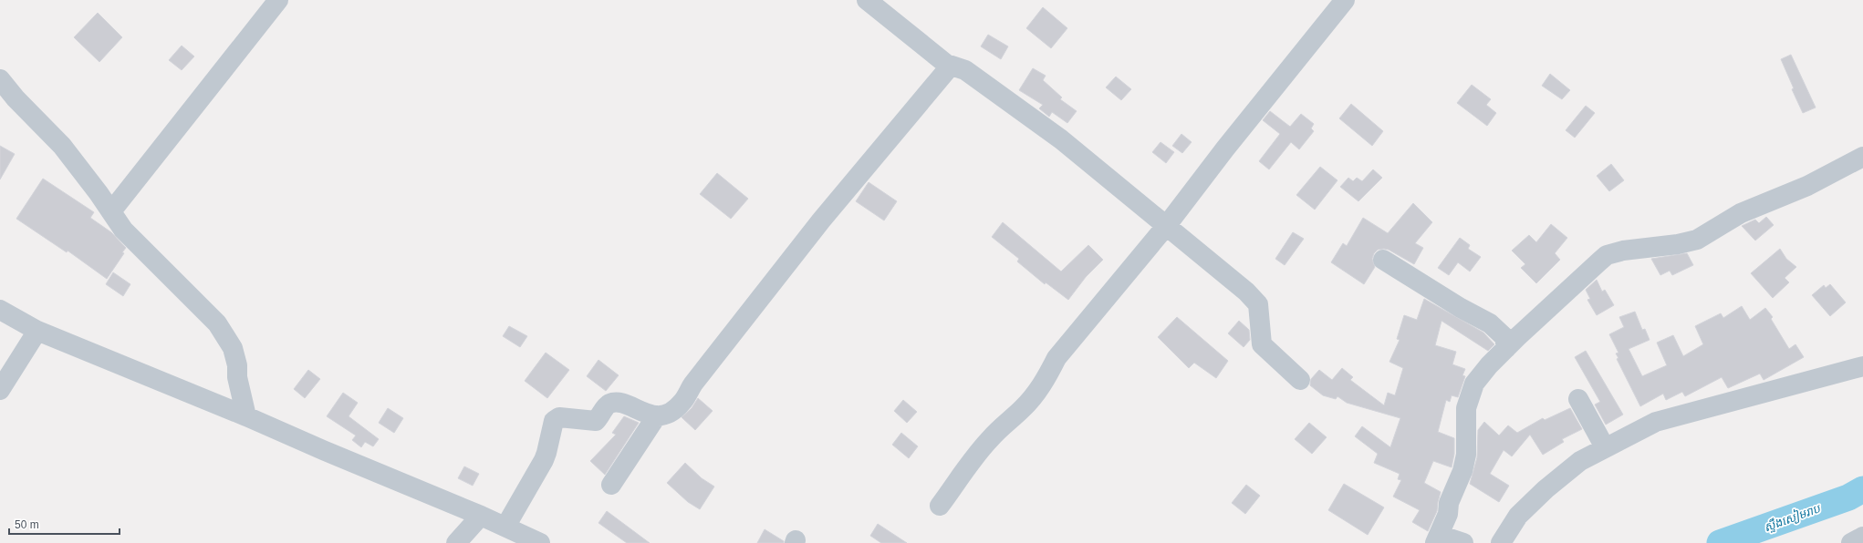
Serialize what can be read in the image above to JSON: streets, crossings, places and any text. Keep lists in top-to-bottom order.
{
  "water": ["ស្ទឹងសៀមរាប"],
  "scale_bar": "50 m"
}
